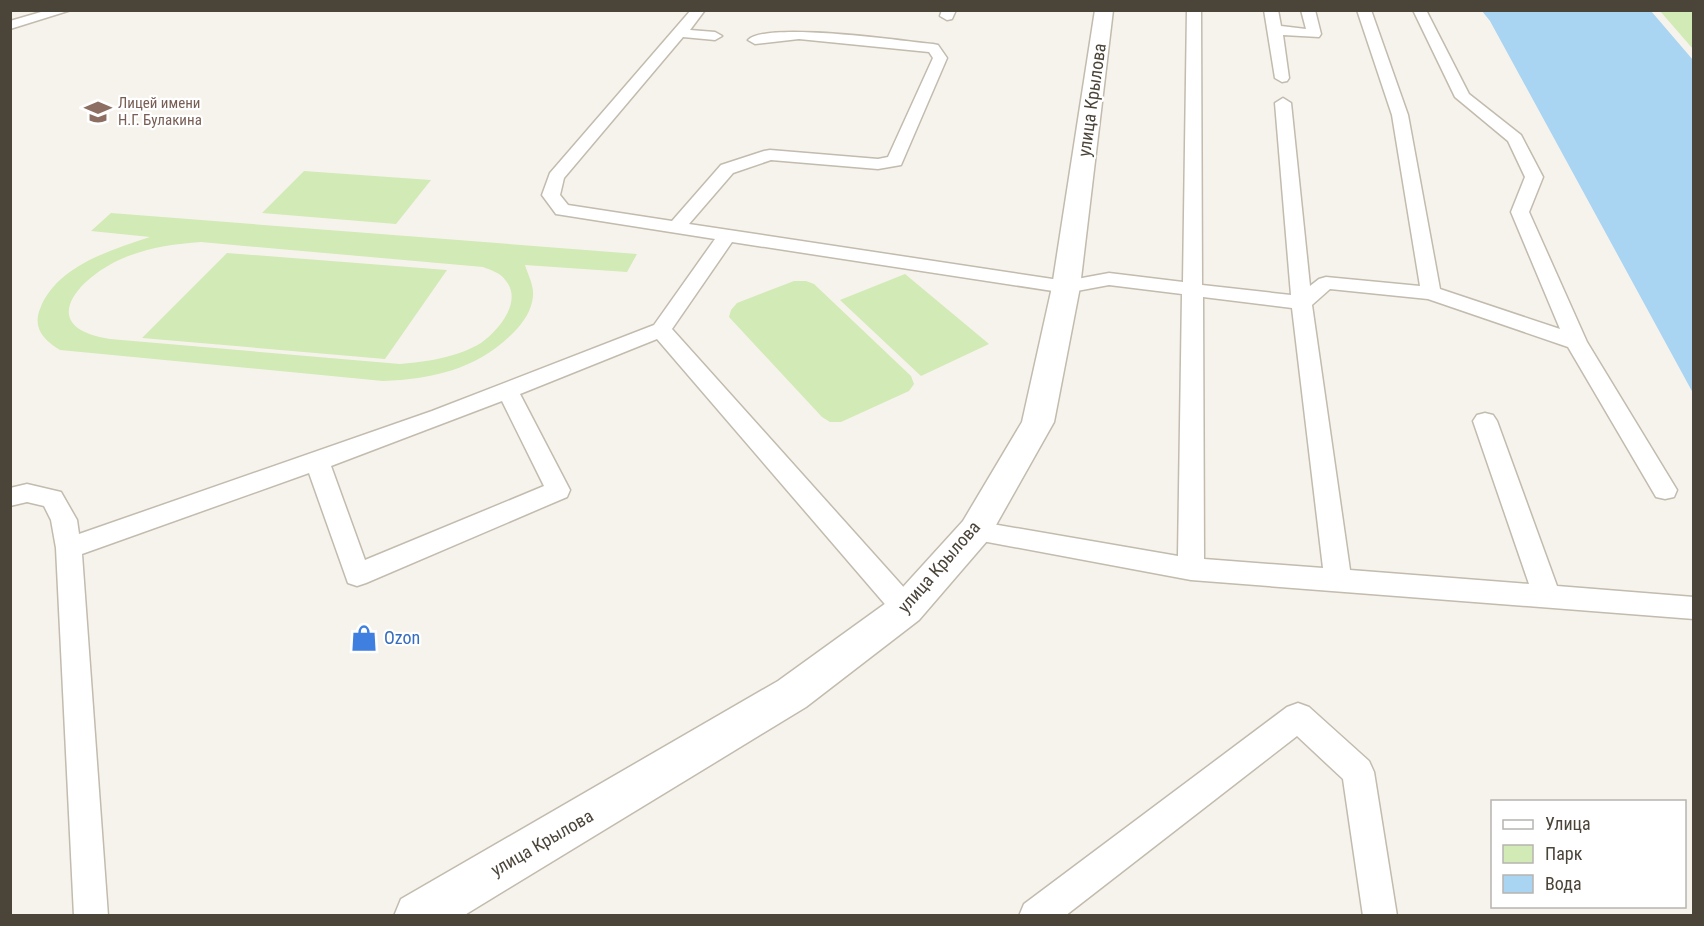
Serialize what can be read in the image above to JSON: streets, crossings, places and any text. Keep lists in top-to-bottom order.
{
  "streets": {
    "street": ["улица Крылова"]
  },
  "places": {
    "school or university": ["Лицей имени Н.Г. Булакина"],
    "shop": ["Ozon"]
  },
  "legend": ["Улица", "Парк", "Вода"]
}
